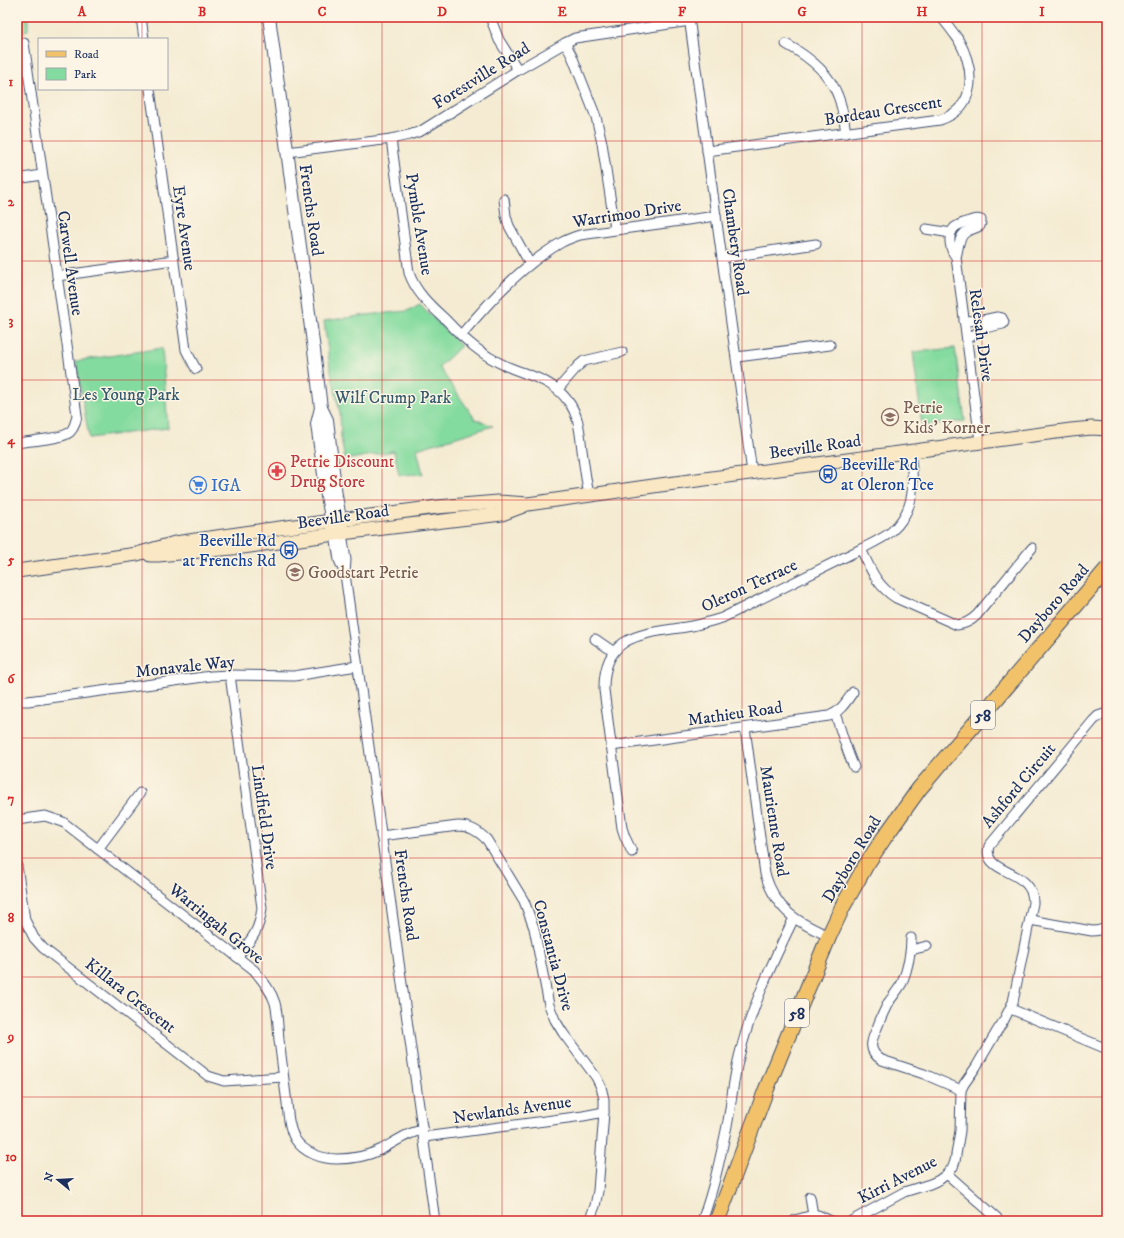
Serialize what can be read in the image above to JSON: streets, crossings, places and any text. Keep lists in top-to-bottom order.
{
  "streets": {
    "main road": ["Beeville Road", "Dayboro Road", "58"],
    "street": [
      "Forestville Road",
      "Bordeau Crescent",
      "Frenchs Road",
      "Warrimoo Drive",
      "Pymble Avenue",
      "Eyre Avenue",
      "Chambery Road",
      "Carwell Avenue",
      "Relesah Drive",
      "Oleron Terrace",
      "Monavale Way",
      "Mathieu Road",
      "Ashford Circuit",
      "Lindfield Drive",
      "Maurienne Road",
      "Warringah Grove",
      "Constantia Drive",
      "Killara Crescent",
      "Newlands Avenue",
      "Kirri Avenue"
    ]
  },
  "crossings": [
    ["Forestville Road", "Frenchs Road"],
    ["Forestville Road", "Pymble Avenue"],
    ["Forestville Road", "Chambery Road"],
    ["Bordeau Crescent", "Chambery Road"],
    ["Frenchs Road", "Beeville Road"],
    ["Frenchs Road", "Monavale Way"],
    ["Frenchs Road", "Warringah Grove"],
    ["Frenchs Road", "Constantia Drive"],
    ["Frenchs Road", "Newlands Avenue"],
    ["Warrimoo Drive", "Pymble Avenue"],
    ["Warrimoo Drive", "Chambery Road"],
    ["Pymble Avenue", "Beeville Road"],
    ["Chambery Road", "Beeville Road"],
    ["Relesah Drive", "Beeville Road"],
    ["Beeville Road", "Oleron Terrace"],
    ["Oleron Terrace", "Mathieu Road"],
    ["Dayboro Road", "Maurienne Road"],
    ["Monavale Way", "Lindfield Drive"],
    ["Mathieu Road", "Maurienne Road"],
    ["Lindfield Drive", "Warringah Grove"],
    ["Warringah Grove", "Killara Crescent"],
    ["Warringah Grove", "Newlands Avenue"],
    ["Constantia Drive", "Newlands Avenue"]
  ],
  "parks": ["Les Young Park", "Wilf Crump Park"],
  "places": {
    "school or university": ["Petrie Kids' Korner", "Goodstart Petrie"],
    "pharmacy": ["Petrie Discount Drug Store"],
    "bus stop": ["Beeville Rd at Oleron Tce", "Beeville Rd at Frenchs Rd"],
    "supermarket": ["IGA"]
  },
  "legend": ["Road", "Park"],
  "north": "left",
  "grid": {
    "columns": [
      "A",
      "B",
      "C",
      "D",
      "E",
      "F",
      "G",
      "H",
      "I"
    ],
    "rows": [
      "1",
      "2",
      "3",
      "4",
      "5",
      "6",
      "7",
      "8",
      "9",
      "10"
    ]
  }
}
